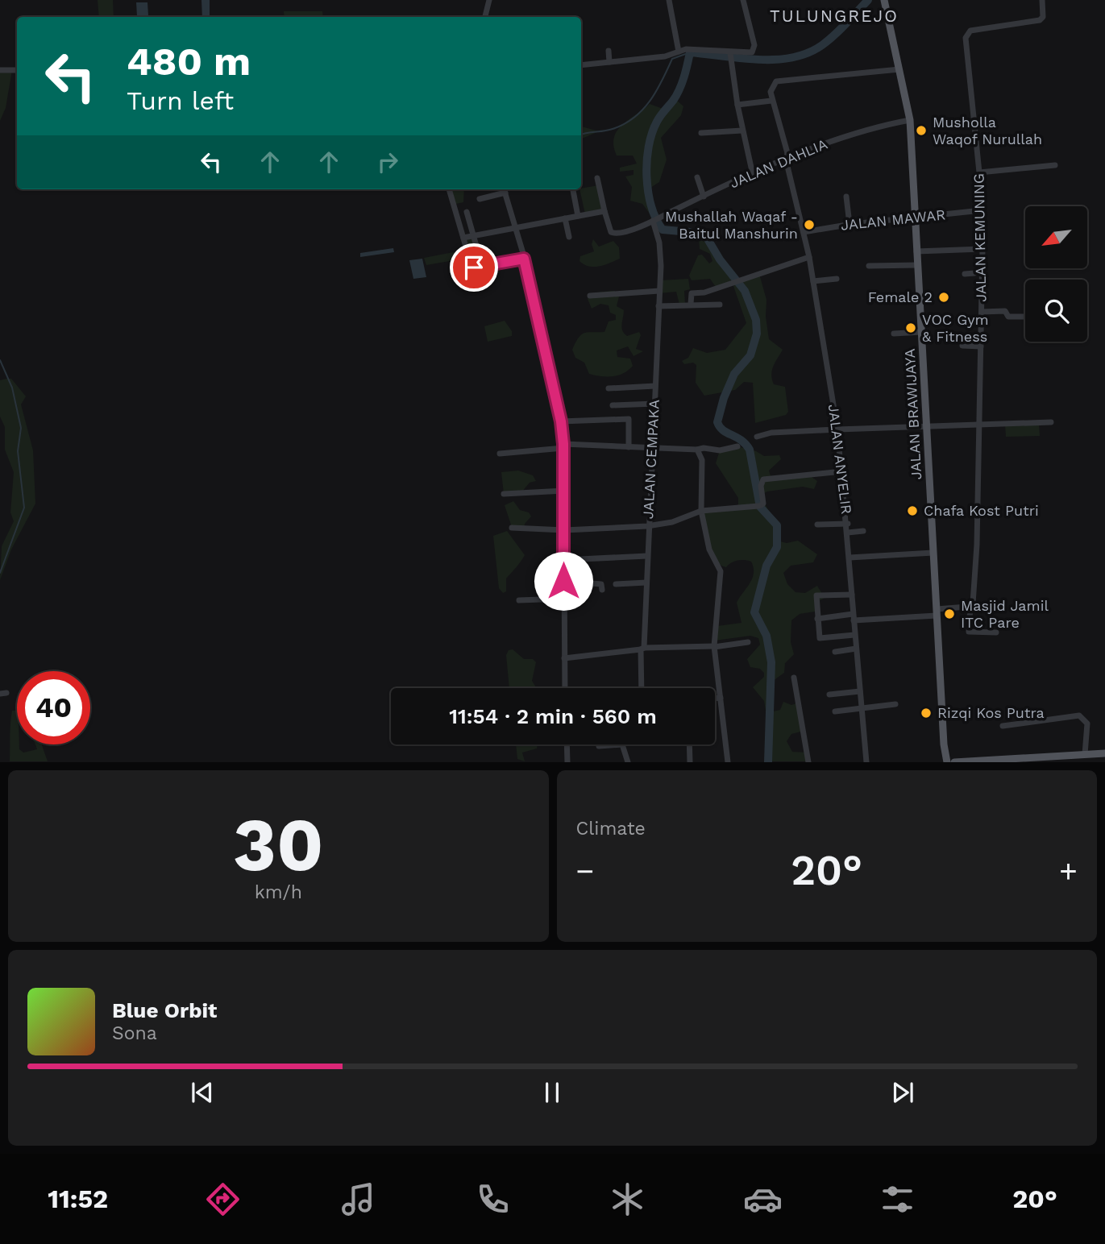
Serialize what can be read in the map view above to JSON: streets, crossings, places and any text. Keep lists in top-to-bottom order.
{
  "streets": {
    "main road": ["JALAN BRAWIJAYA"],
    "street": [
      "JALAN DAHLIA",
      "JALAN MAWAR",
      "JALAN KEMUNING",
      "JALAN CEMPAKA",
      "JALAN ANYELIR"
    ]
  },
  "crossings": [
    ["JALAN DAHLIA", "JALAN BRAWIJAYA"],
    ["JALAN DAHLIA", "JALAN CEMPAKA"],
    ["JALAN DAHLIA", "JALAN ANYELIR"],
    ["JALAN MAWAR", "JALAN KEMUNING"],
    ["JALAN MAWAR", "JALAN BRAWIJAYA"],
    ["JALAN MAWAR", "JALAN ANYELIR"]
  ],
  "districts": ["TULUNGREJO"],
  "places": [
    "Musholla Waqof Nurullah",
    "Mushallah Waqaf - Baitul Manshurin",
    "Female 2",
    "VOC Gym & Fitness",
    "Chafa Kost Putri",
    "Masjid Jamil ITC Pare",
    "Rizqi Kos Putra"
  ],
  "north": "bottom left",
  "page": {
    "turn": ["480 m", "Turn left"],
    "limit": "40",
    "trip": "11:54 · 2 min · 560 m",
    "tile": [
      ["30", "km/h"],
      "Climate"
    ],
    "heat": ["−", "20°", "+"],
    "song": ["Blue Orbit", "Sona"],
    "tabs": ["11:52", "20°"]
  }
}
